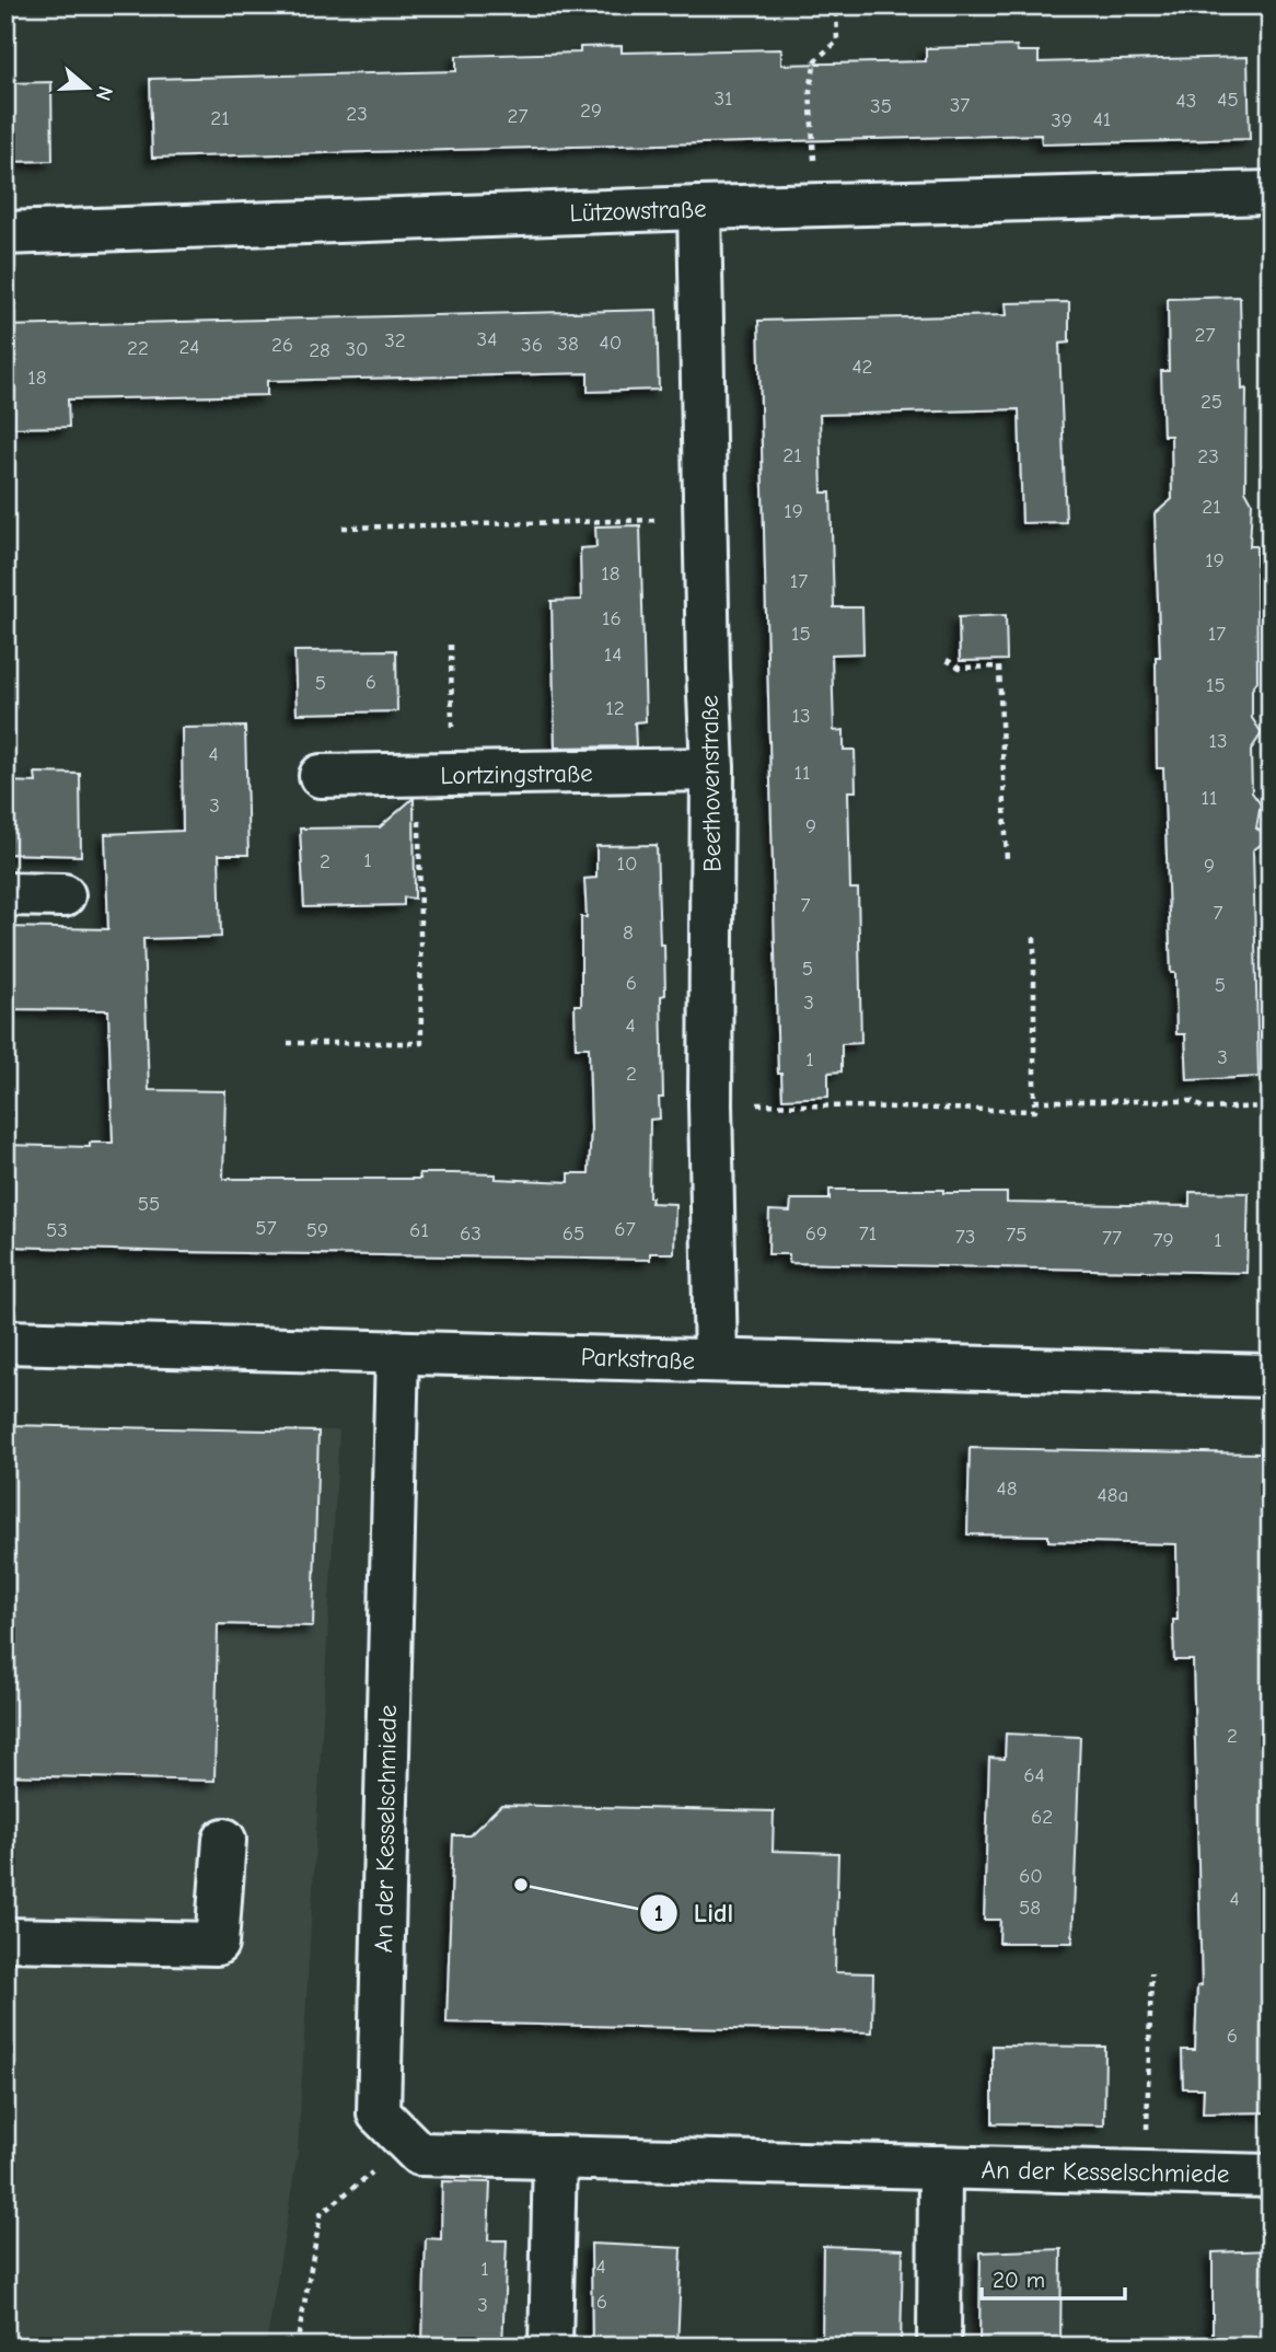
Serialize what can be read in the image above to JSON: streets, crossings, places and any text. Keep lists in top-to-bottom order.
{
  "streets": {
    "street": [
      "Lützowstraße",
      "Lortzingstraße",
      "Beethovenstraße",
      "Parkstraße",
      "An der Kesselschmiede"
    ]
  },
  "crossings": [
    ["Lützowstraße", "Beethovenstraße"],
    ["Lortzingstraße", "Beethovenstraße"],
    ["Beethovenstraße", "Parkstraße"],
    ["Parkstraße", "An der Kesselschmiede"]
  ],
  "places": ["Lidl"],
  "house_numbers": [
    "31",
    "45",
    "43",
    "37",
    "35",
    "29",
    "23",
    "27",
    "21",
    "41",
    "39",
    "27",
    "34",
    "32",
    "40",
    "38",
    "26",
    "36",
    "24",
    "22",
    "30",
    "28",
    "42",
    "18",
    "25",
    "21",
    "23",
    "21",
    "19",
    "19",
    "18",
    "17",
    "16",
    "15",
    "17",
    "14",
    "6",
    "5",
    "15",
    "12",
    "13",
    "13",
    "4",
    "11",
    "11",
    "3",
    "9",
    "1",
    "2",
    "10",
    "9",
    "7",
    "7",
    "8",
    "5",
    "6",
    "5",
    "3",
    "4",
    "3",
    "1",
    "2",
    "55",
    "57",
    "67",
    "53",
    "59",
    "61",
    "63",
    "65",
    "69",
    "71",
    "75",
    "73",
    "77",
    "79",
    "1",
    "48",
    "48a",
    "2",
    "64",
    "62",
    "60",
    "4",
    "58",
    "6",
    "4",
    "1",
    "6",
    "3"
  ],
  "scale_bar": "20 m",
  "north": "right"
}
